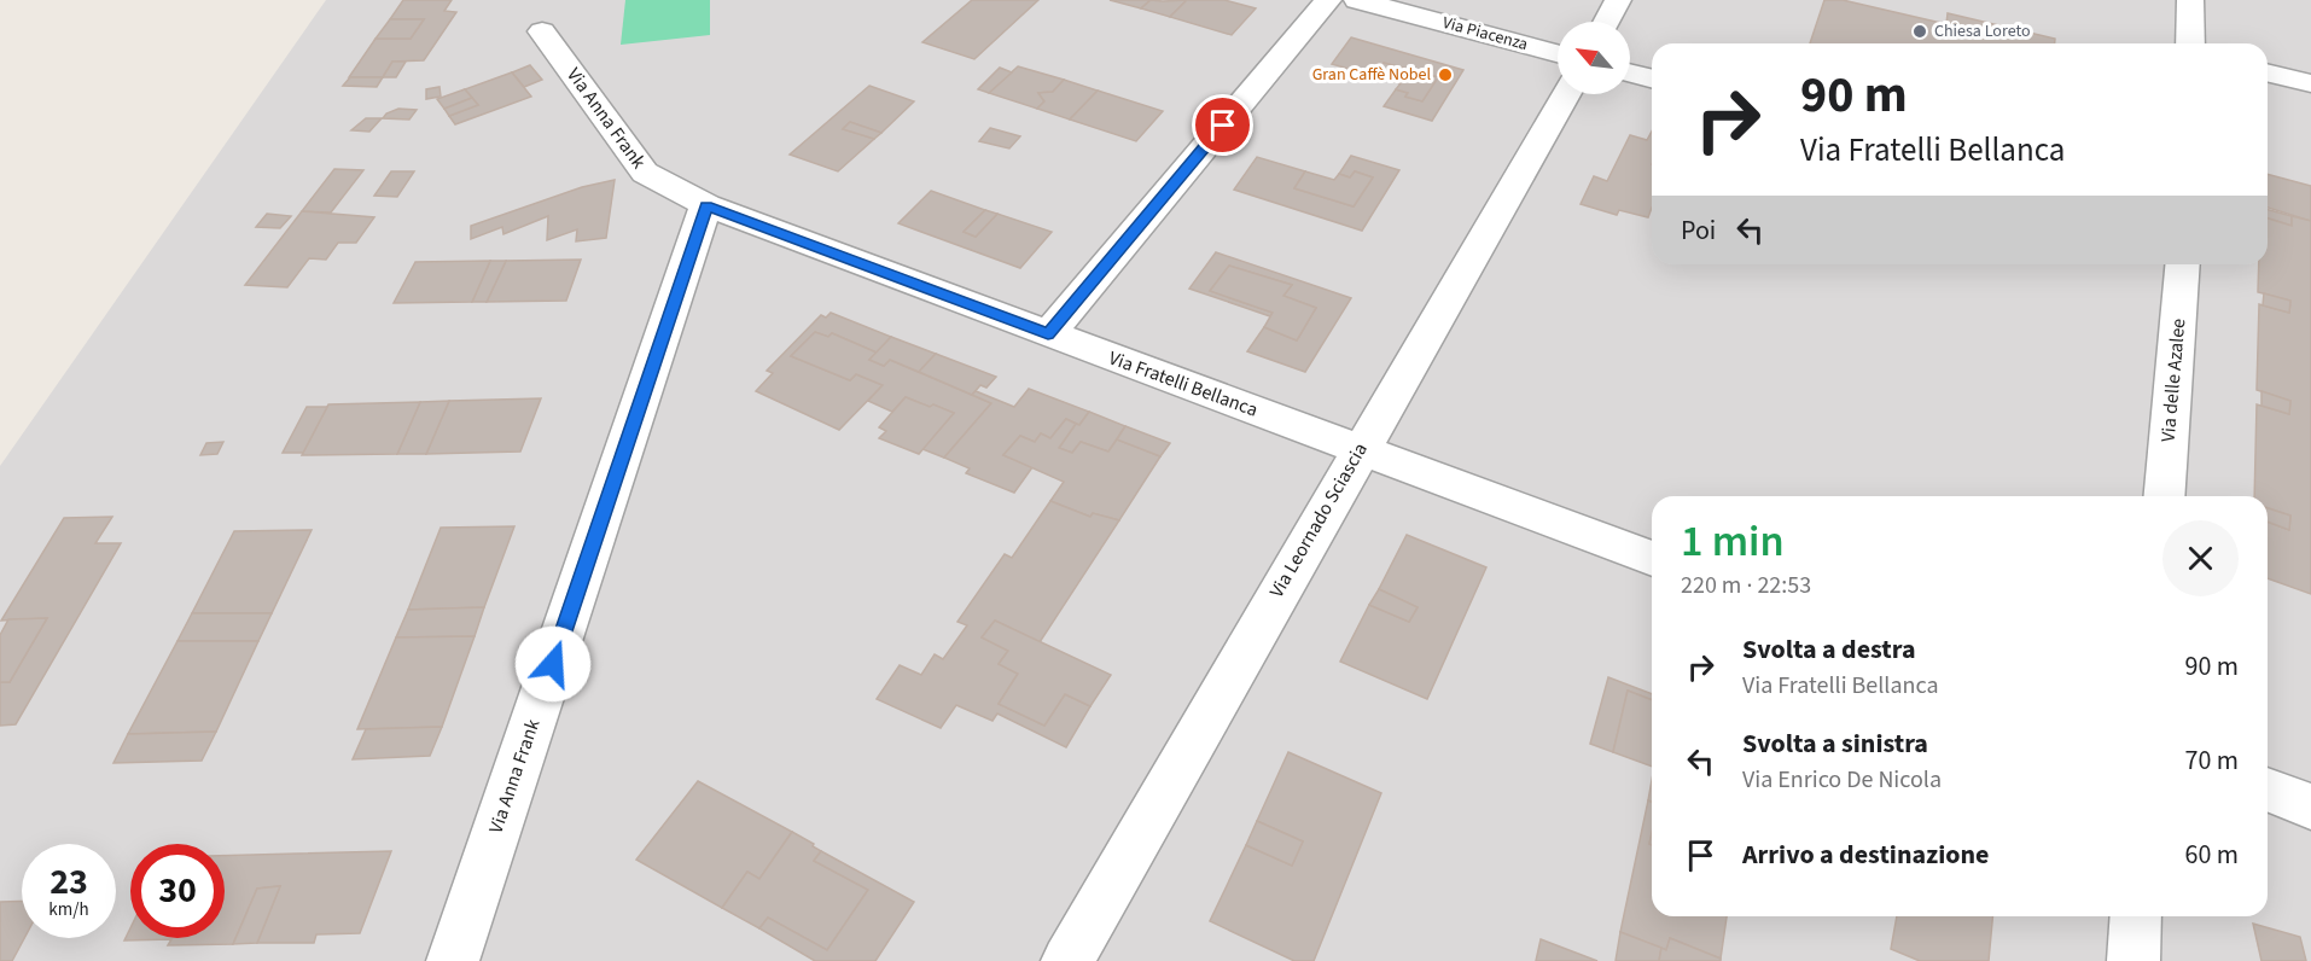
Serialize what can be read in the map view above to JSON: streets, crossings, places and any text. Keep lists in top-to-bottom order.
{
  "streets": {
    "street": [
      "Via Piacenza",
      "Via Anna Frank",
      "Via delle Azalee",
      "Via Fratelli Bellanca",
      "Via Leornado Sciascia"
    ]
  },
  "crossings": [
    ["Via Anna Frank", "Via Fratelli Bellanca"],
    ["Via Fratelli Bellanca", "Via Leornado Sciascia"]
  ],
  "places": ["Chiesa Loreto", "Gran Caffè Nobel"],
  "north": "top left",
  "page": {
    "turn": ["90 m", "Via Fratelli Bellanca"],
    "then": "Poi",
    "heading": ["1 min", "220 m · 22:53"],
    "list": [
      {
        "name": "Svolta a destra",
        "note": "Via Fratelli Bellanca",
        "value": "90 m"
      },
      {
        "name": "Svolta a sinistra",
        "note": "Via Enrico De Nicola",
        "value": "70 m"
      },
      {
        "name": "Arrivo a destinazione",
        "value": "60 m"
      }
    ],
    "speed": "23 km/h",
    "limit": "30"
  }
}
